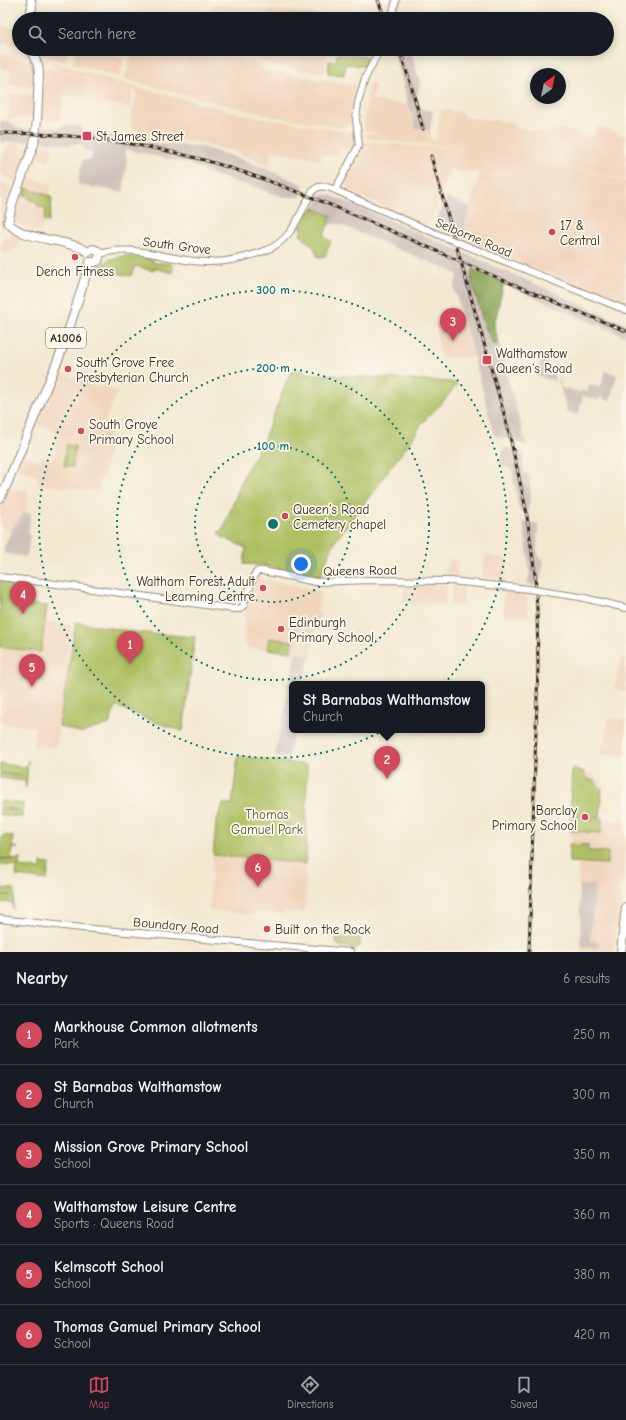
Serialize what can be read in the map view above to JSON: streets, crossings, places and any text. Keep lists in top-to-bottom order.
{
  "streets": {
    "main road": ["A1006"],
    "street": [
      "Selborne Road",
      "South Grove",
      "Queens Road",
      "Boundary Road"
    ]
  },
  "crossings": [
    ["Selborne Road", "South Grove"],
    ["South Grove", "A1006"]
  ],
  "parks": ["Thomas Gamuel Park"],
  "places": {
    "transit": ["St James Street", "Walthamstow Queen's Road"],
    "other": [
      "17 & Central",
      "Dench Fitness",
      "South Grove Free Presbyterian Church",
      "South Grove Primary School",
      "Queen's Road Cemetery chapel",
      "Waltham Forest Adult Learning Centre",
      "Edinburgh Primary School",
      "Barclay Primary School",
      "Built on the Rock"
    ]
  },
  "north": "top right",
  "page": {
    "search": "Search here",
    "pins": [
      "3",
      "4",
      "1",
      "5",
      "2",
      "6"
    ],
    "popup": ["St Barnabas Walthamstow", "Church"],
    "heading": ["Nearby", "6 results"],
    "list": [
      {
        "mark": "1",
        "name": "Markhouse Common allotments",
        "note": "Park",
        "value": "250 m"
      },
      {
        "mark": "2",
        "name": "St Barnabas Walthamstow",
        "note": "Church",
        "value": "300 m"
      },
      {
        "mark": "3",
        "name": "Mission Grove Primary School",
        "note": "School",
        "value": "350 m"
      },
      {
        "mark": "4",
        "name": "Walthamstow Leisure Centre",
        "note": "Sports · Queens Road",
        "value": "360 m"
      },
      {
        "mark": "5",
        "name": "Kelmscott School",
        "note": "School",
        "value": "380 m"
      },
      {
        "mark": "6",
        "name": "Thomas Gamuel Primary School",
        "note": "School",
        "value": "420 m"
      }
    ],
    "nav": ["Map", "Directions", "Saved"]
  },
  "rings": ["300 m", "200 m", "100 m"]
}
